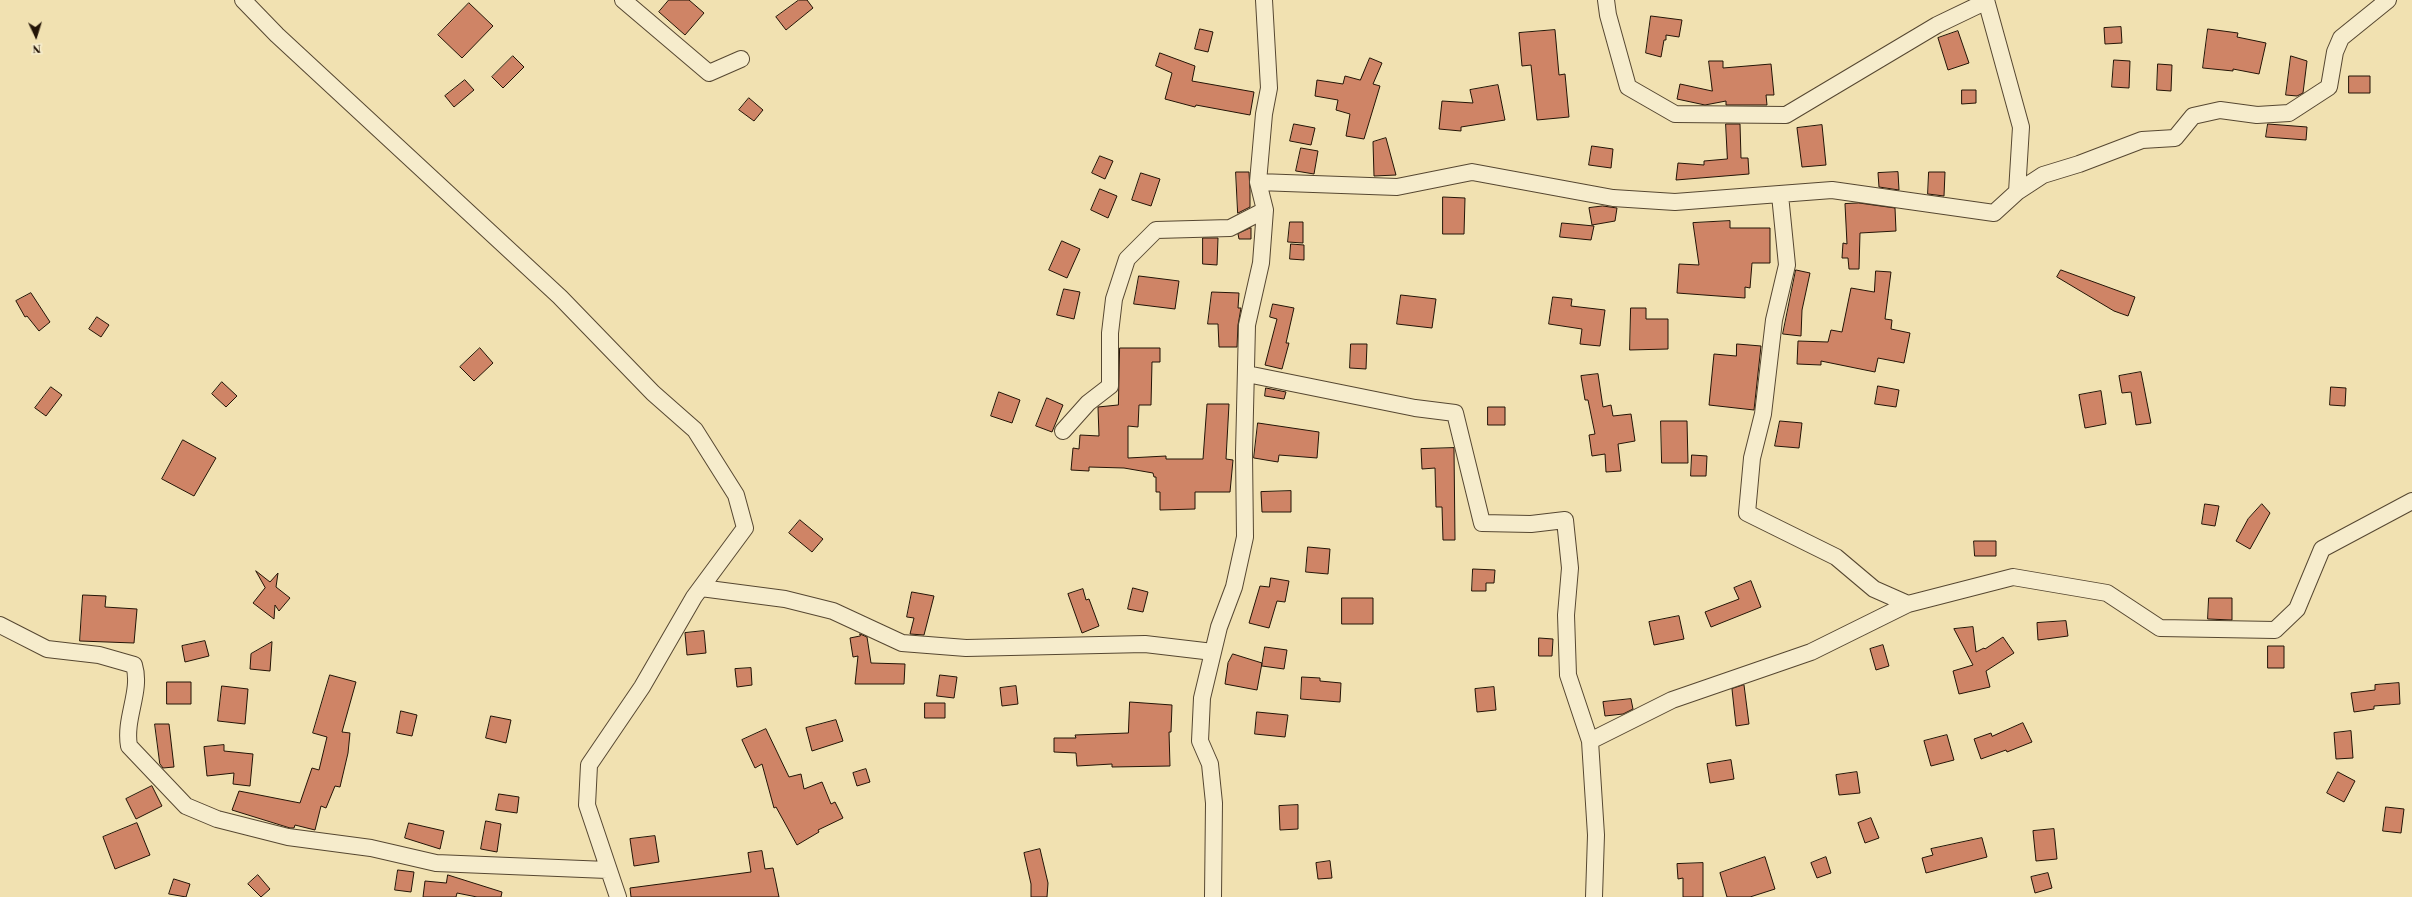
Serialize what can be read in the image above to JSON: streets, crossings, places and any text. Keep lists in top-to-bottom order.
{
  "north": "bottom"
}
